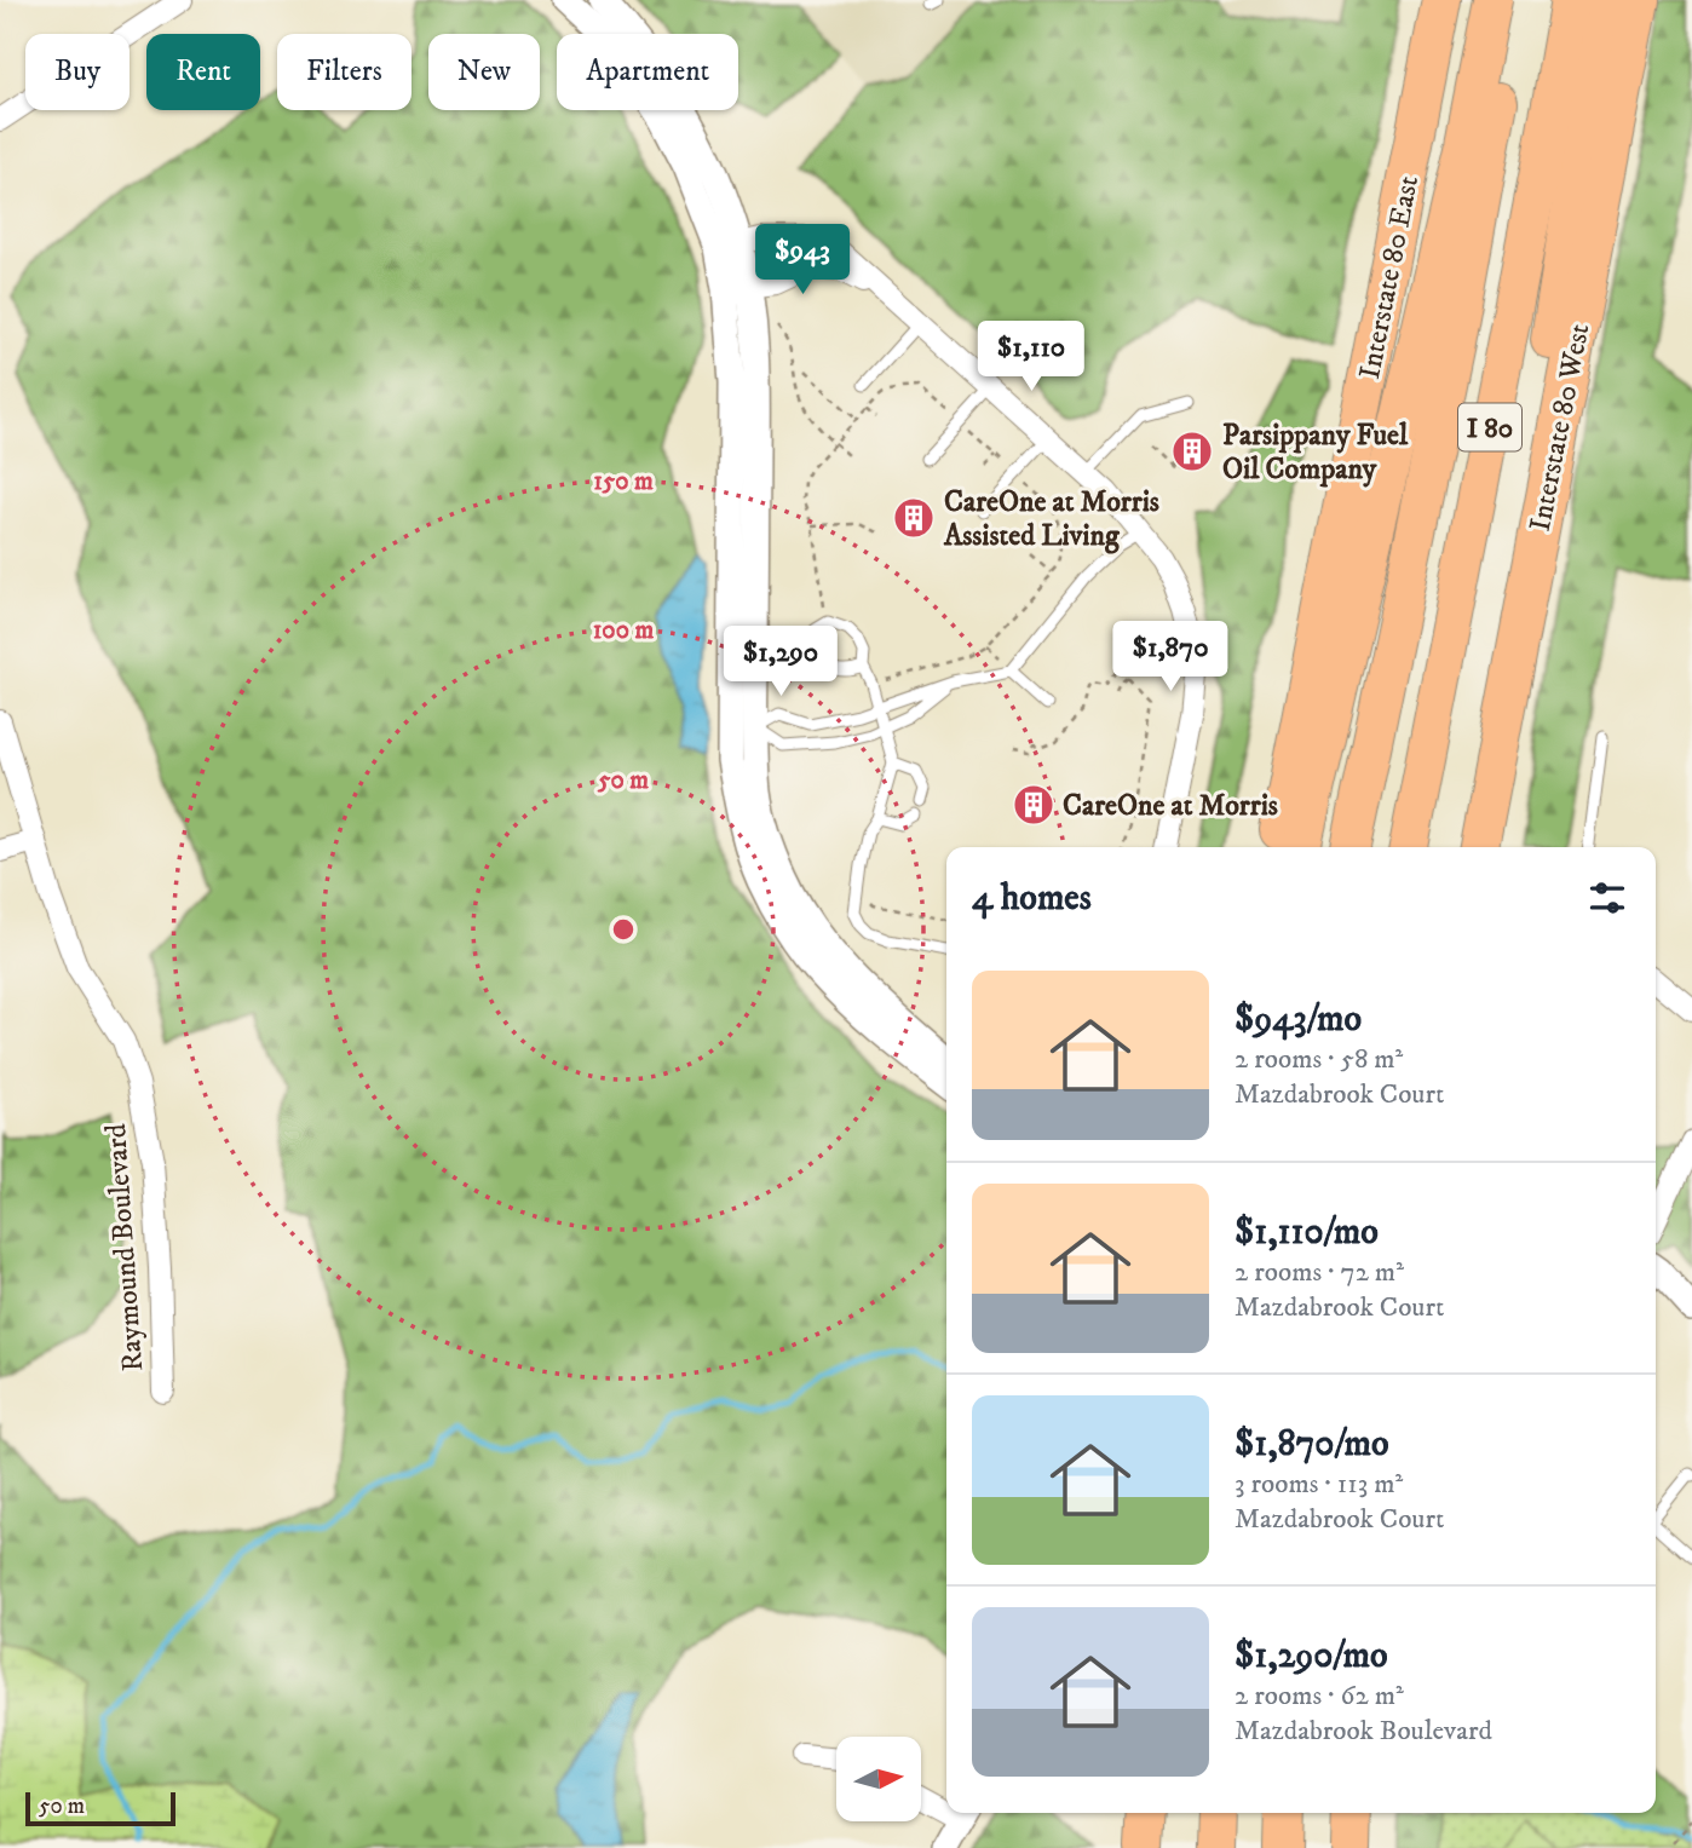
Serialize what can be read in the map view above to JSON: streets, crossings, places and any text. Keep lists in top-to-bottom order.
{
  "streets": {
    "highway": ["Interstate 80 East", "I 80", "Interstate 80 West"],
    "street": ["Raymound Boulevard"]
  },
  "places": {
    "building": ["Parsippany Fuel Oil Company", "CareOne at Morris Assisted Living", "CareOne at Morris"]
  },
  "scale_bar": "50 m",
  "north": "right",
  "page": {
    "chip": [
      "Buy",
      "Rent",
      "Filters",
      "New",
      "Apartment"
    ],
    "price": [
      "$943",
      "$1,110",
      "$1,870",
      "$1,290"
    ],
    "heading": "4 homes",
    "list": [
      {
        "name": "$943/mo",
        "note": "2 rooms · 58 m² · Mazdabrook Court"
      },
      {
        "name": "$1,110/mo",
        "note": "2 rooms · 72 m² · Mazdabrook Court"
      },
      {
        "name": "$1,870/mo",
        "note": "3 rooms · 113 m² · Mazdabrook Court"
      },
      {
        "name": "$1,290/mo",
        "note": "2 rooms · 62 m² · Mazdabrook Boulevard"
      }
    ],
    "scale": "50 m"
  },
  "rings": ["150 m", "100 m", "50 m"]
}
